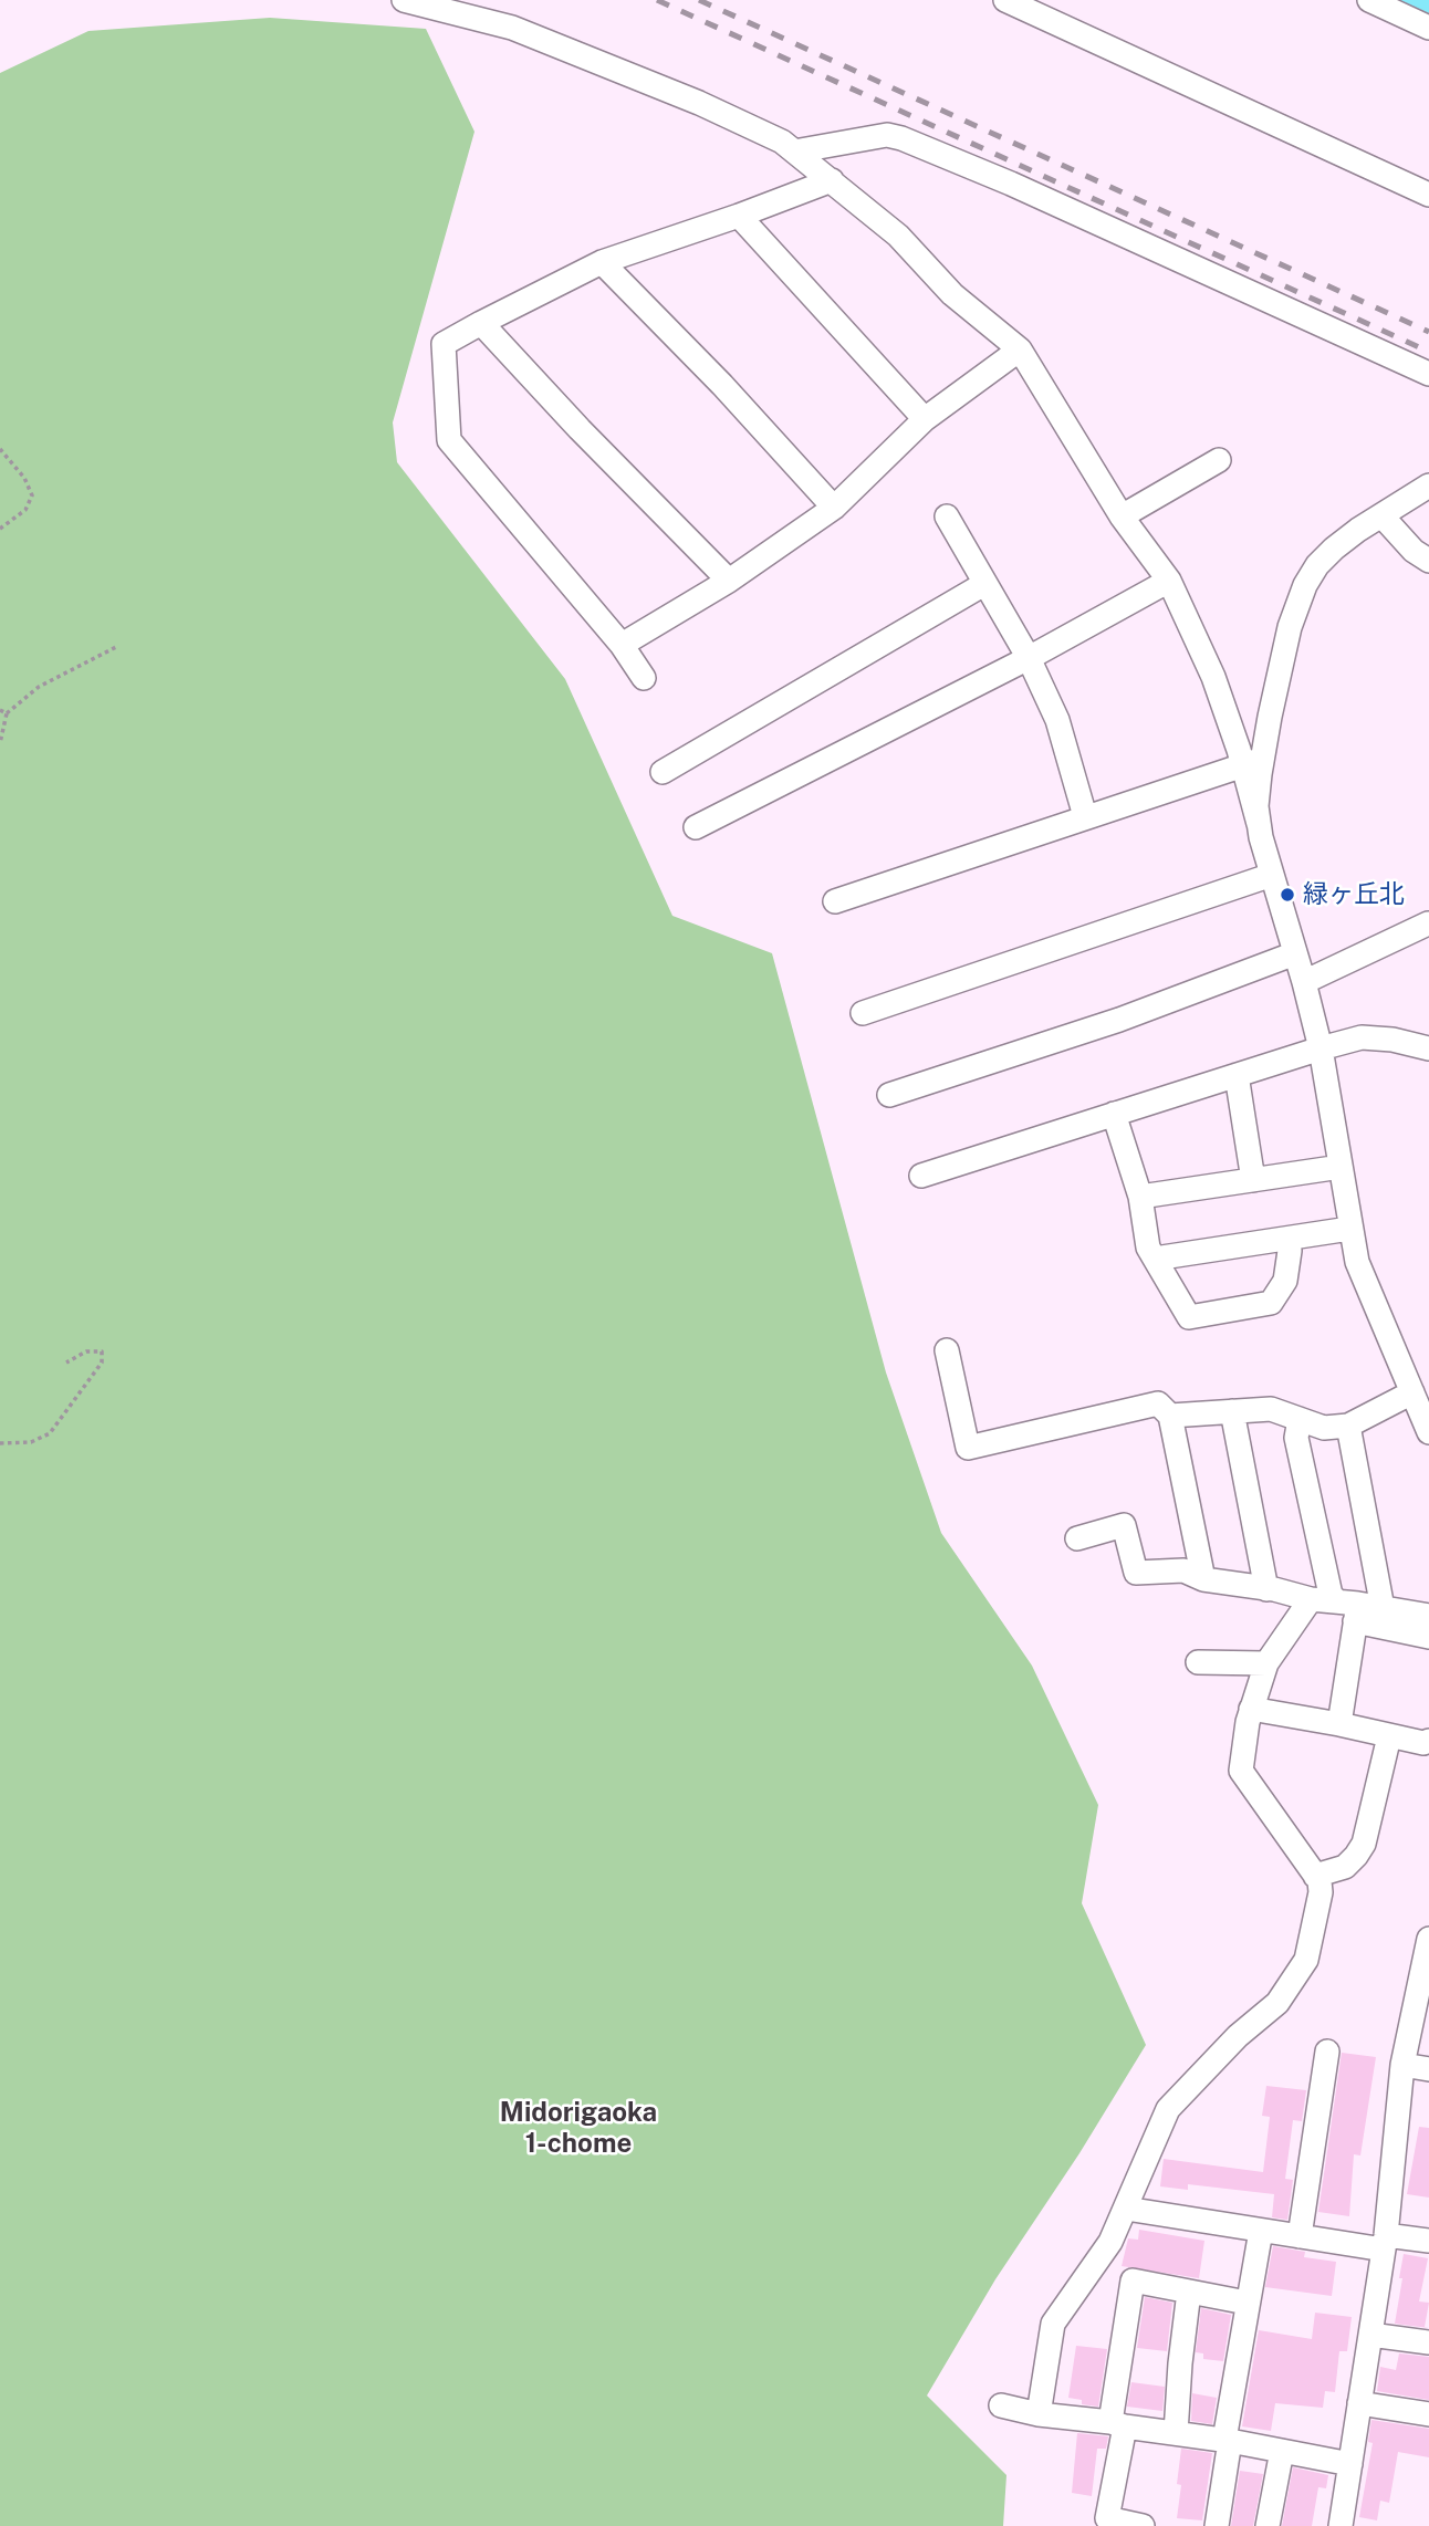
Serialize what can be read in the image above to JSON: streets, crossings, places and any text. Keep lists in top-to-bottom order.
{
  "districts": ["Midorigaoka 1-chome"],
  "places": ["緑ヶ丘北"]
}
